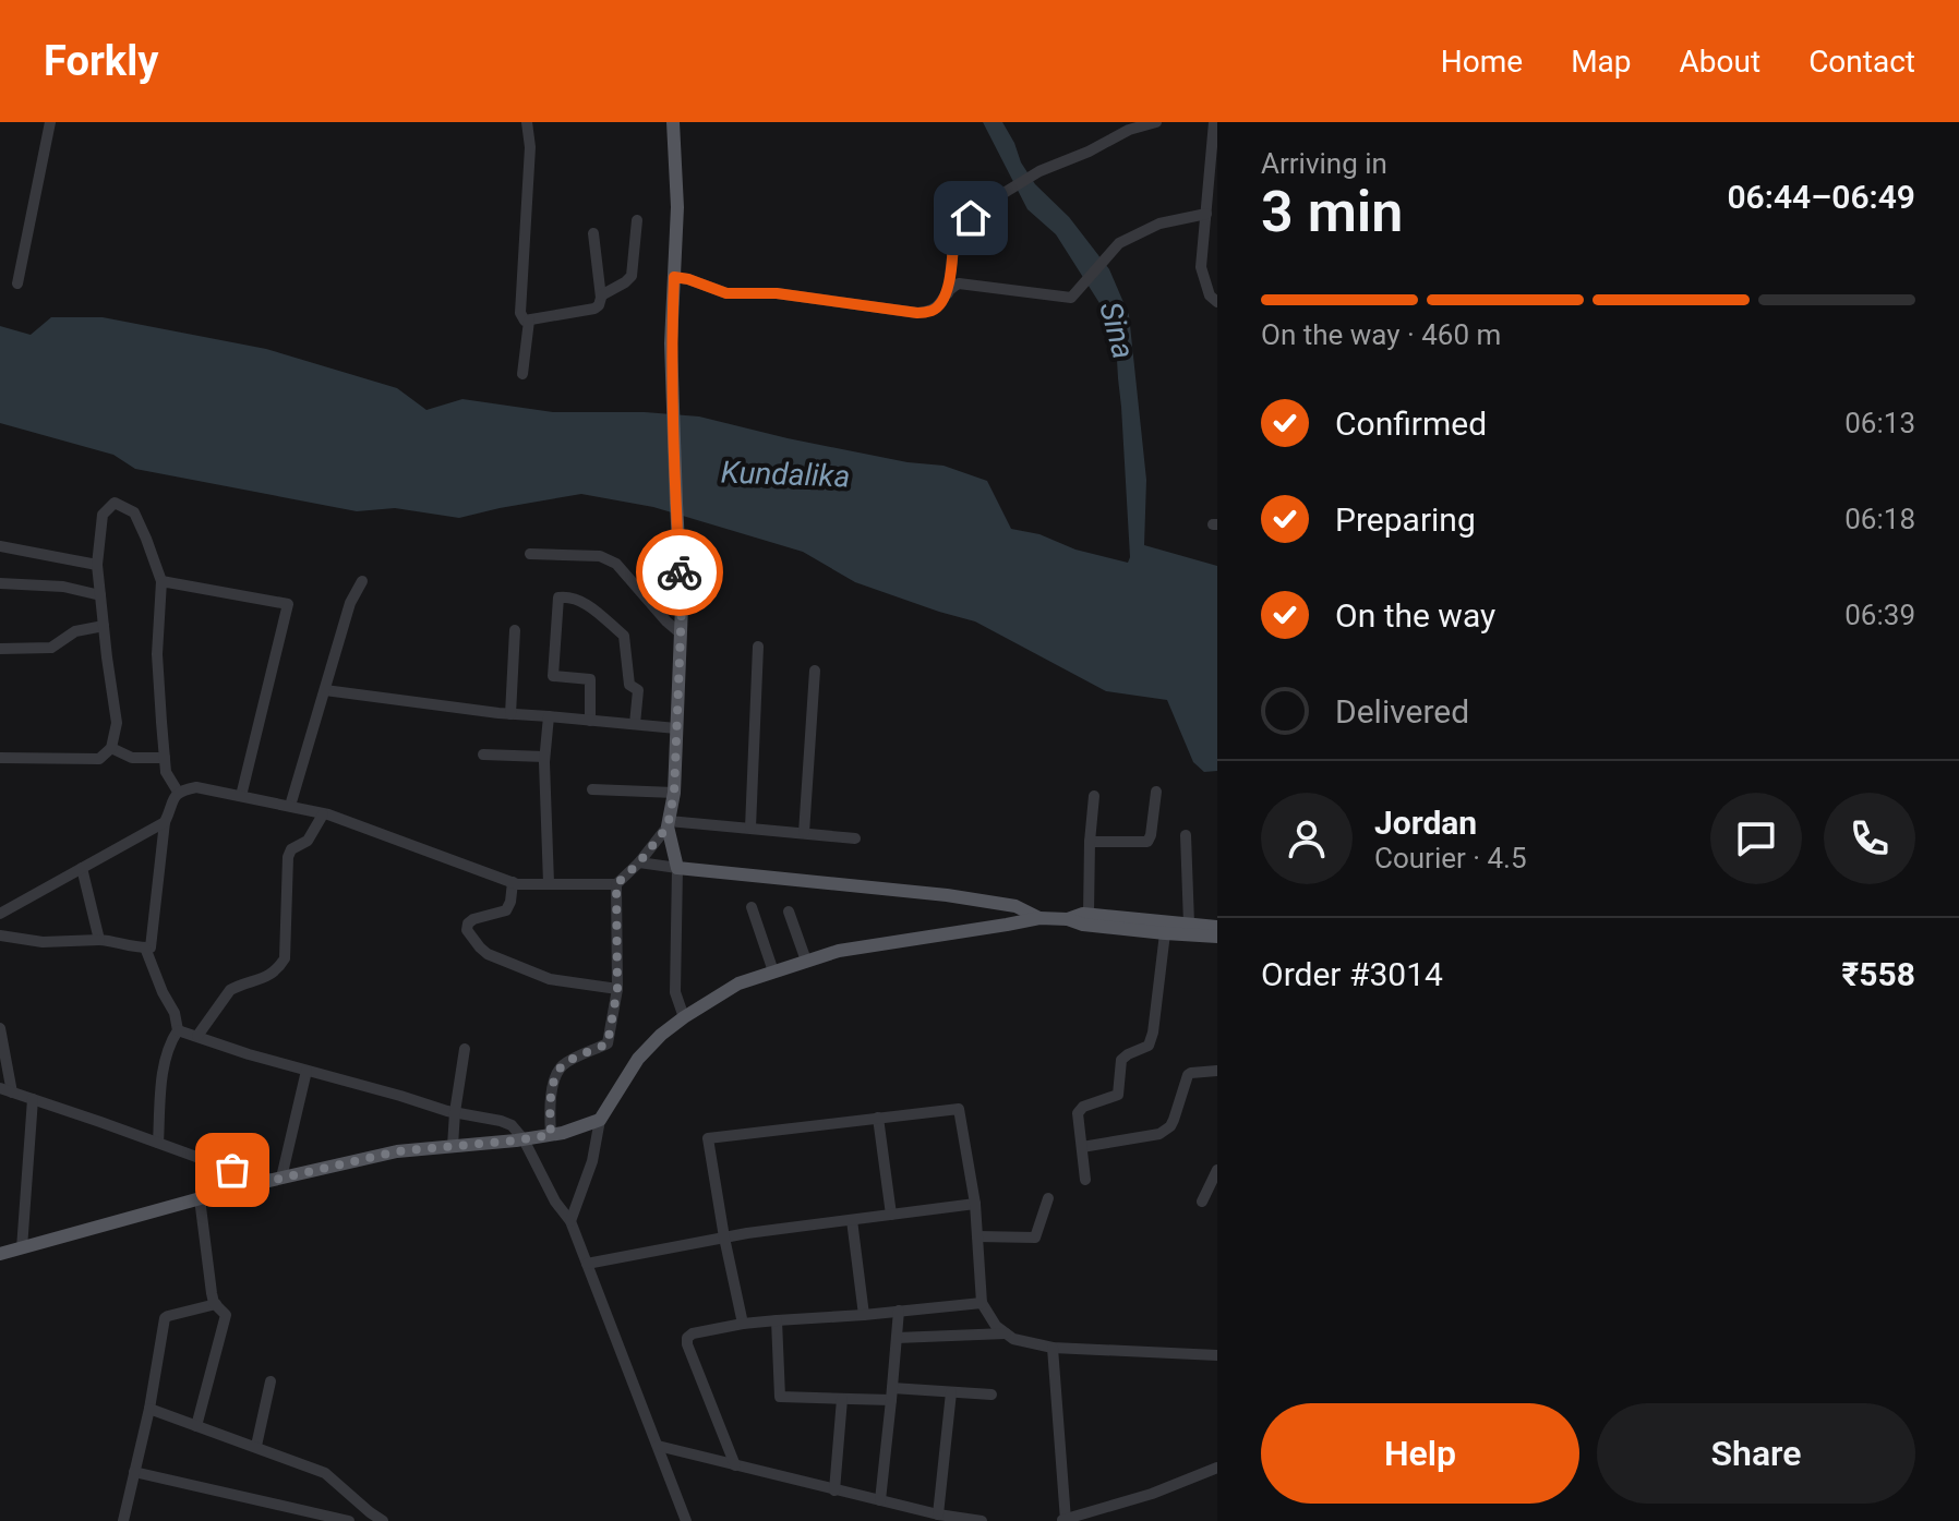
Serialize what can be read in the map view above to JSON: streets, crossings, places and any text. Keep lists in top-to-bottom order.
{
  "water": ["Sina", "Kundalika"],
  "page": {
    "header": "Forkly",
    "nav": [
      "Home",
      "Map",
      "About",
      "Contact"
    ],
    "heading": ["3 min", "Arriving in", "06:44–06:49"],
    "panel": [
      "Jordan",
      "Courier · 4.5",
      "Order #3014",
      "₹558"
    ],
    "bar": "On the way · 460 m",
    "list": [
      ["Confirmed", "06:13"],
      ["Preparing", "06:18"],
      ["On the way", "06:39"],
      "Delivered"
    ],
    "buttons": ["Help", "Share"]
  }
}
